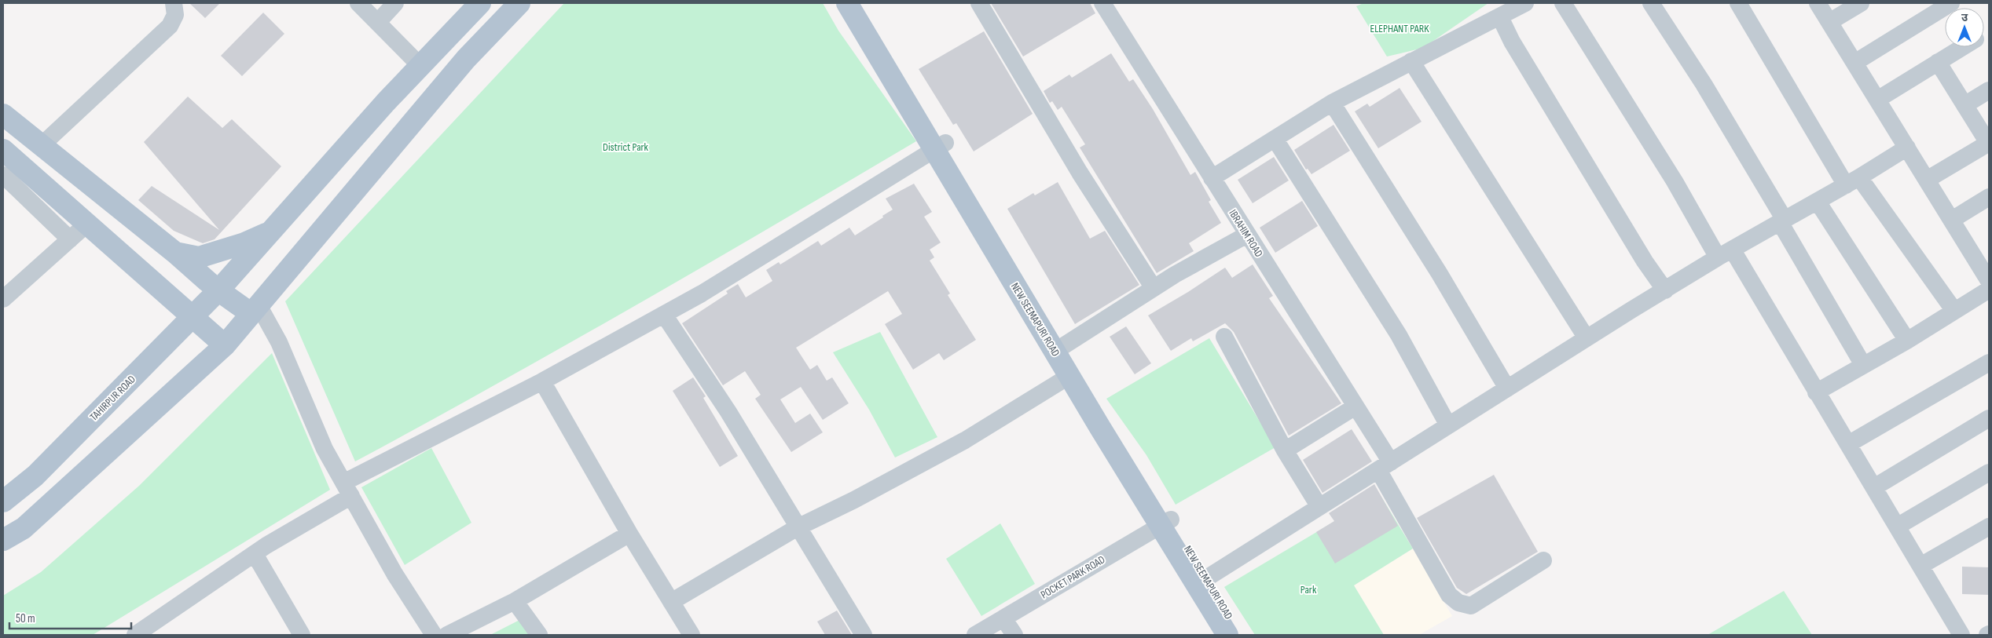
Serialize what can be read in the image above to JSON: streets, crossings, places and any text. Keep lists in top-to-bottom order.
{
  "streets": {
    "main road": ["NEW SEEMAPURI ROAD", "TAHIRPUR ROAD"],
    "street": ["IBRAHIM ROAD", "POCKET PARK ROAD"]
  },
  "crossings": [
    ["NEW SEEMAPURI ROAD", "POCKET PARK ROAD"]
  ],
  "parks": ["ELEPHANT PARK", "District Park", "Park"],
  "scale_bar": "50 m",
  "north": "top"
}
